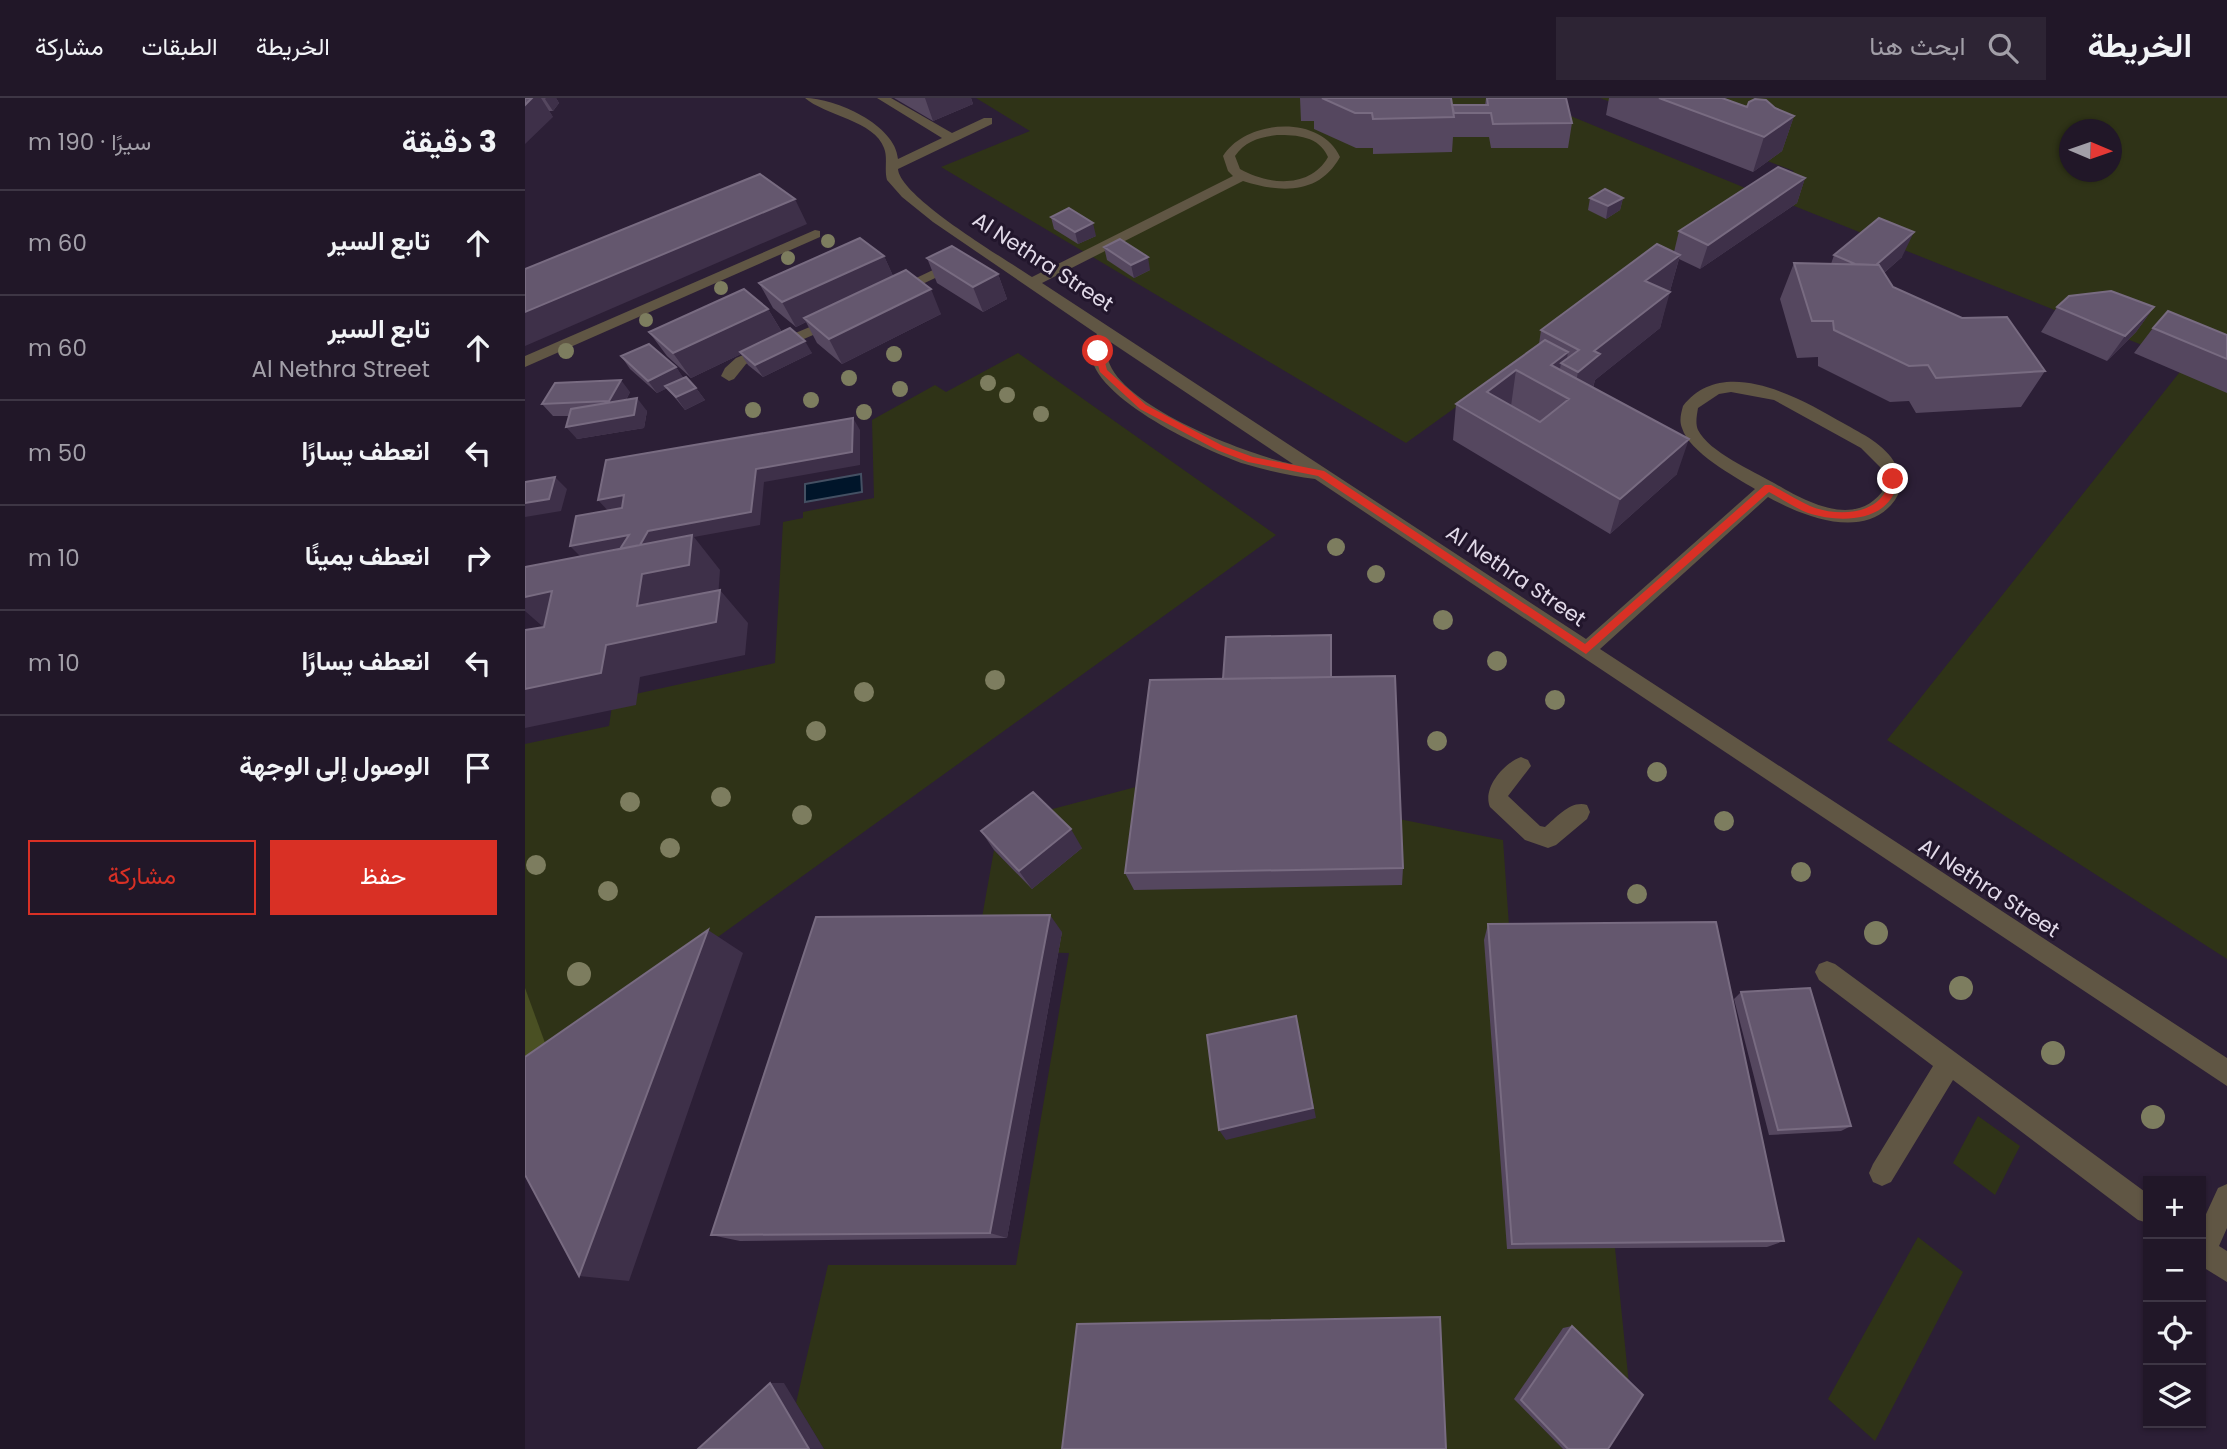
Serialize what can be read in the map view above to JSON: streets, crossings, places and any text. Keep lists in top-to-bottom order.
{
  "streets": {
    "street": ["Al Nethra Street"]
  },
  "north": "right",
  "page": {
    "header": "الخريطة",
    "search": "ابحث هنا",
    "nav": ["الخريطة", "الطبقات", "مشاركة"],
    "heading": ["3 دقيقة", "سيرًا · 190 m"],
    "list": [
      ["تابع السير", "60 m"],
      ["تابع السير", "Al Nethra Street", "60 m"],
      ["انعطف يسارًا", "50 m"],
      ["انعطف يمينًا", "10 m"],
      ["انعطف يسارًا", "10 m"],
      "الوصول إلى الوجهة"
    ],
    "buttons": ["حفظ", "مشاركة"],
    "map_buttons": ["+", "−"]
  }
}
